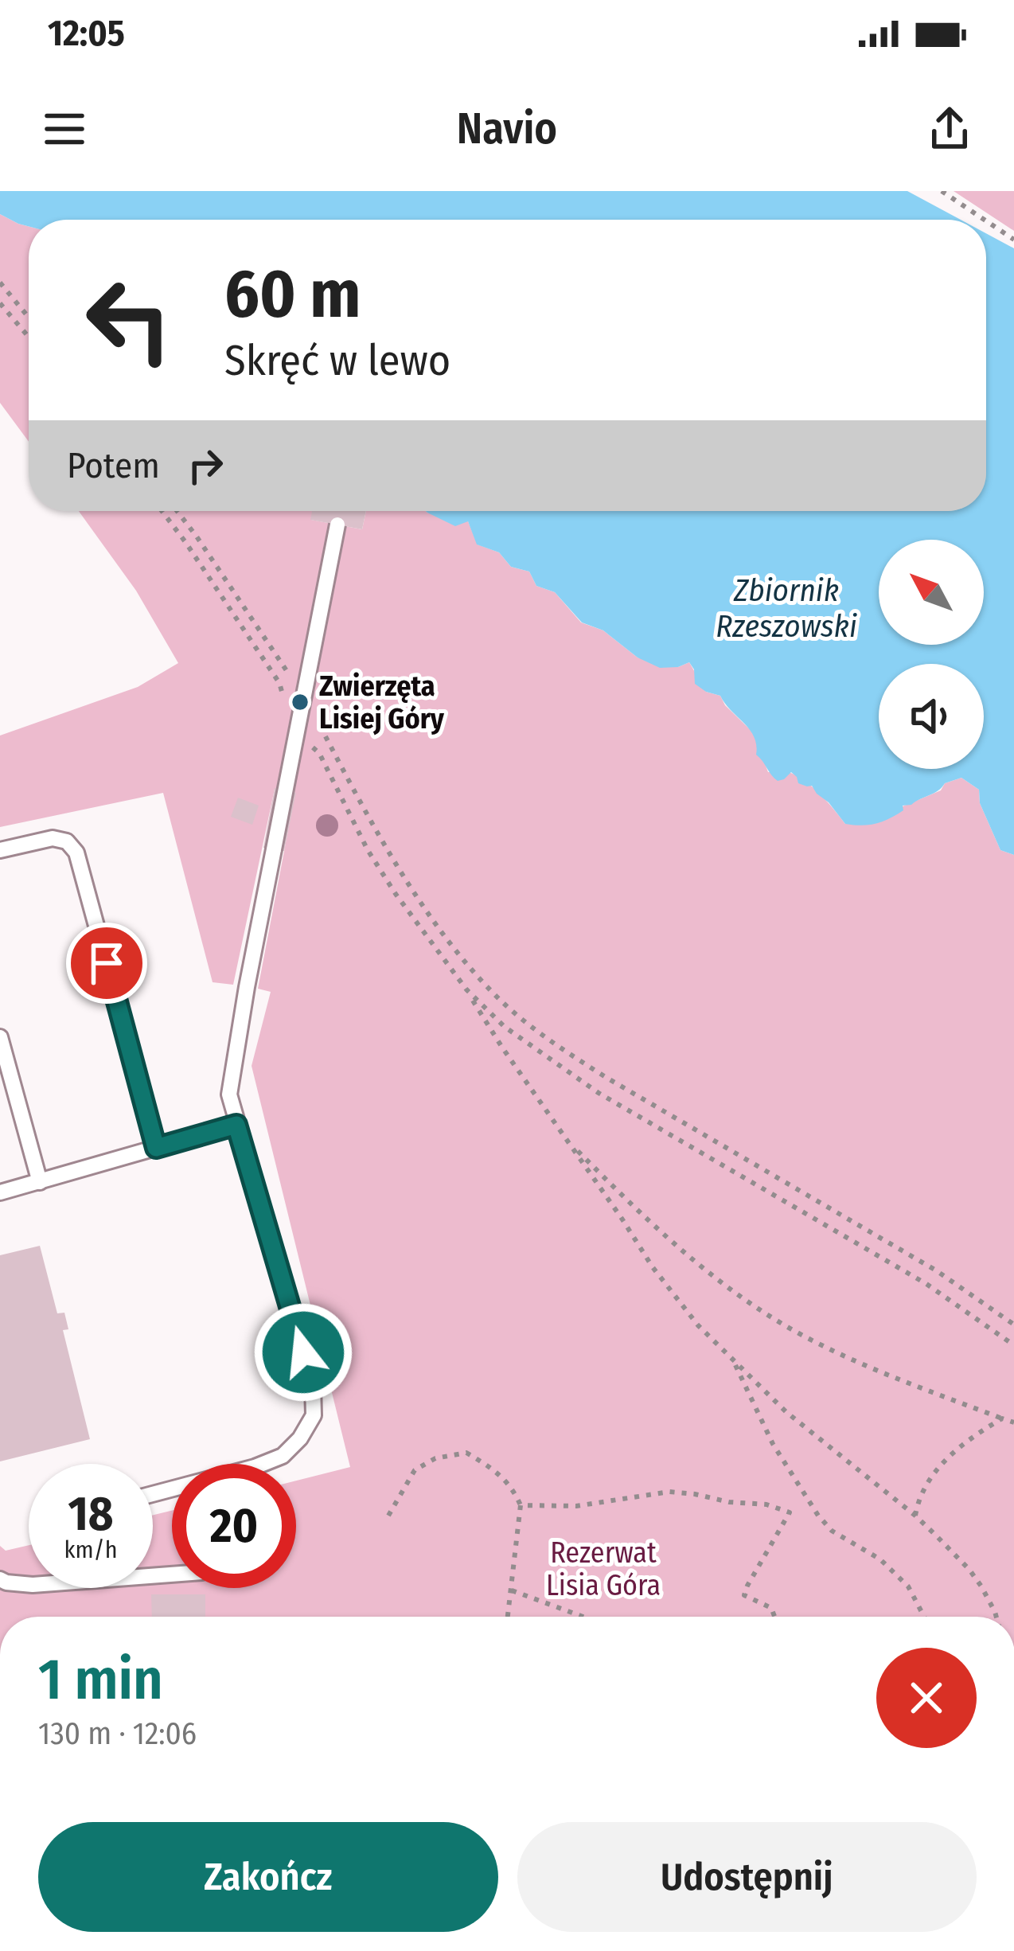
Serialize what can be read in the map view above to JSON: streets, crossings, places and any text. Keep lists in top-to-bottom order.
{
  "water": ["Zbiornik Rzeszowski"],
  "parks": ["Rezerwat Lisia Góra"],
  "places": ["Zwierzęta Lisiej Góry"],
  "north": "top left",
  "page": {
    "status": "12:05",
    "header": "Navio",
    "turn": ["60 m", "Skręć w lewo"],
    "then": "Potem",
    "speed": "18 km/h",
    "limit": "20",
    "heading": ["1 min", "130 m · 12:06"],
    "buttons": ["Zakończ", "Udostępnij"]
  }
}
